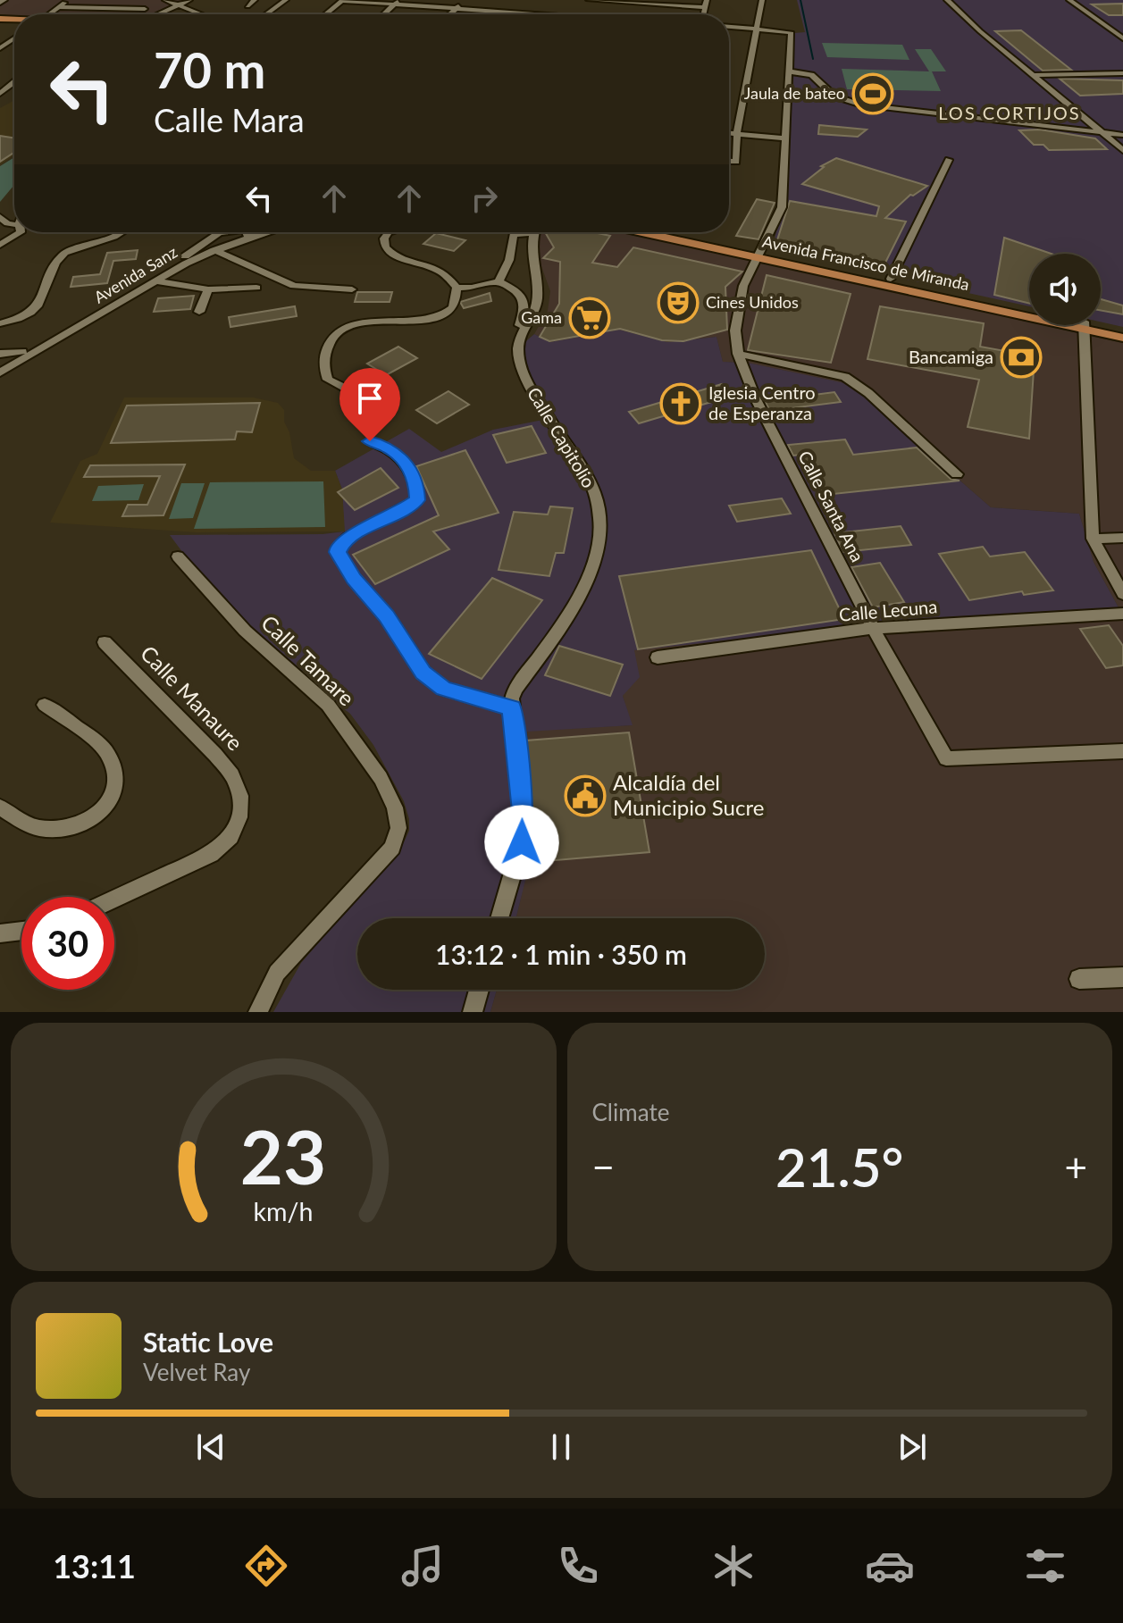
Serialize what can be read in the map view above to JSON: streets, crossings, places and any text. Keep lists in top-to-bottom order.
{
  "streets": {
    "main road": ["Avenida Francisco de Miranda"],
    "street": [
      "Avenida Sanz",
      "Calle Capitolio",
      "Calle Santa Ana",
      "Calle Lecuna",
      "Calle Tamare",
      "Calle Manaure"
    ]
  },
  "crossings": [
    ["Avenida Francisco de Miranda", "Calle Santa Ana"],
    ["Calle Santa Ana", "Calle Lecuna"]
  ],
  "districts": ["LOS CORTIJOS"],
  "places": {
    "sports": ["Jaula de bateo"],
    "theatre": ["Cines Unidos"],
    "supermarket": ["Gama"],
    "bank": ["Bancamiga"],
    "church": ["Iglesia Centro de Esperanza"],
    "public building": ["Alcaldía del Municipio Sucre"]
  },
  "page": {
    "turn": ["70 m", "Calle Mara"],
    "limit": "30",
    "trip": "13:12 · 1 min · 350 m",
    "tile": "Climate",
    "heat": ["−", "21.5°", "+"],
    "song": ["Static Love", "Velvet Ray"],
    "tabs": "13:11",
    "gauge": ["23", "km/h"]
  }
}
